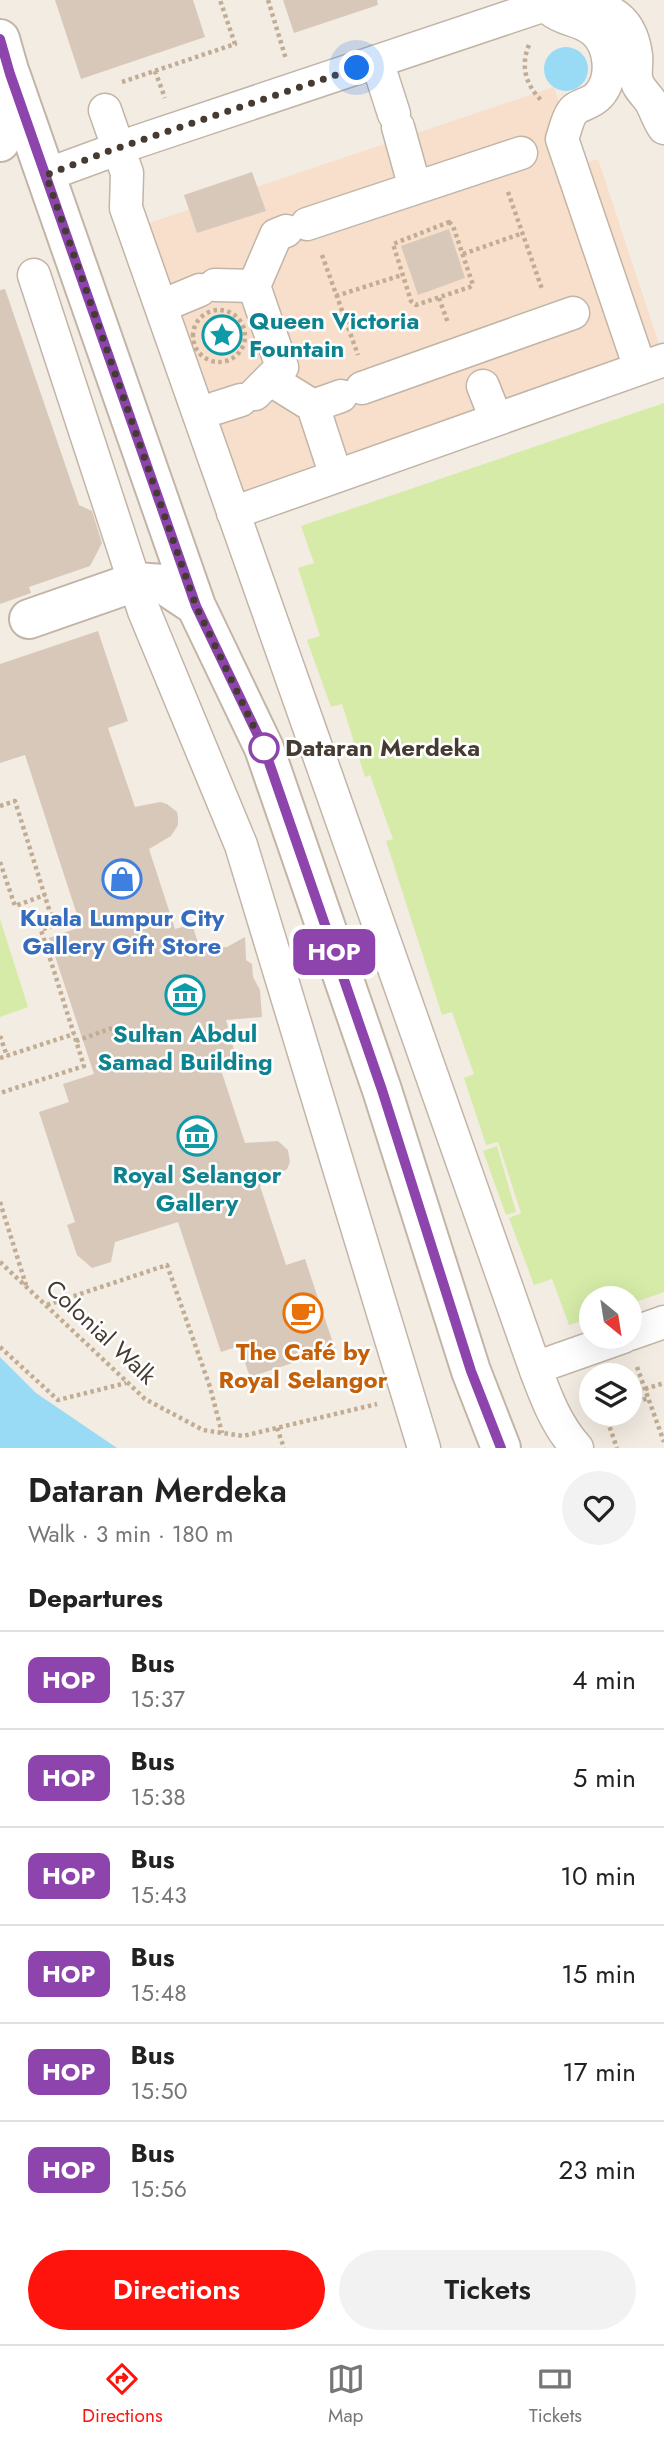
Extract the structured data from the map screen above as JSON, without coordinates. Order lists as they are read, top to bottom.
{
  "streets": {
    "path": ["Colonial Walk"]
  },
  "places": {
    "place": ["Queen Victoria Fountain"],
    "other": ["Dataran Merdeka"],
    "shop": ["Kuala Lumpur City Gallery Gift Store"],
    "museum": ["Sultan Abdul Samad Building", "Royal Selangor Gallery"],
    "cafe": ["The Café by Royal Selangor"]
  },
  "lines": ["bus line HOP"],
  "north": "bottom right",
  "page": {
    "on_map": "HOP",
    "heading": [
      ["Dataran Merdeka", "Walk · 3 min · 180 m"],
      "Departures"
    ],
    "list": [
      {
        "mark": "HOP",
        "name": "Bus",
        "note": "15:37",
        "value": "4 min"
      },
      {
        "mark": "HOP",
        "name": "Bus",
        "note": "15:38",
        "value": "5 min"
      },
      {
        "mark": "HOP",
        "name": "Bus",
        "note": "15:43",
        "value": "10 min"
      },
      {
        "mark": "HOP",
        "name": "Bus",
        "note": "15:48",
        "value": "15 min"
      },
      {
        "mark": "HOP",
        "name": "Bus",
        "note": "15:50",
        "value": "17 min"
      },
      {
        "mark": "HOP",
        "name": "Bus",
        "note": "15:56",
        "value": "23 min"
      }
    ],
    "buttons": ["Directions", "Tickets"],
    "tabs": ["Directions", "Map", "Tickets"]
  }
}
